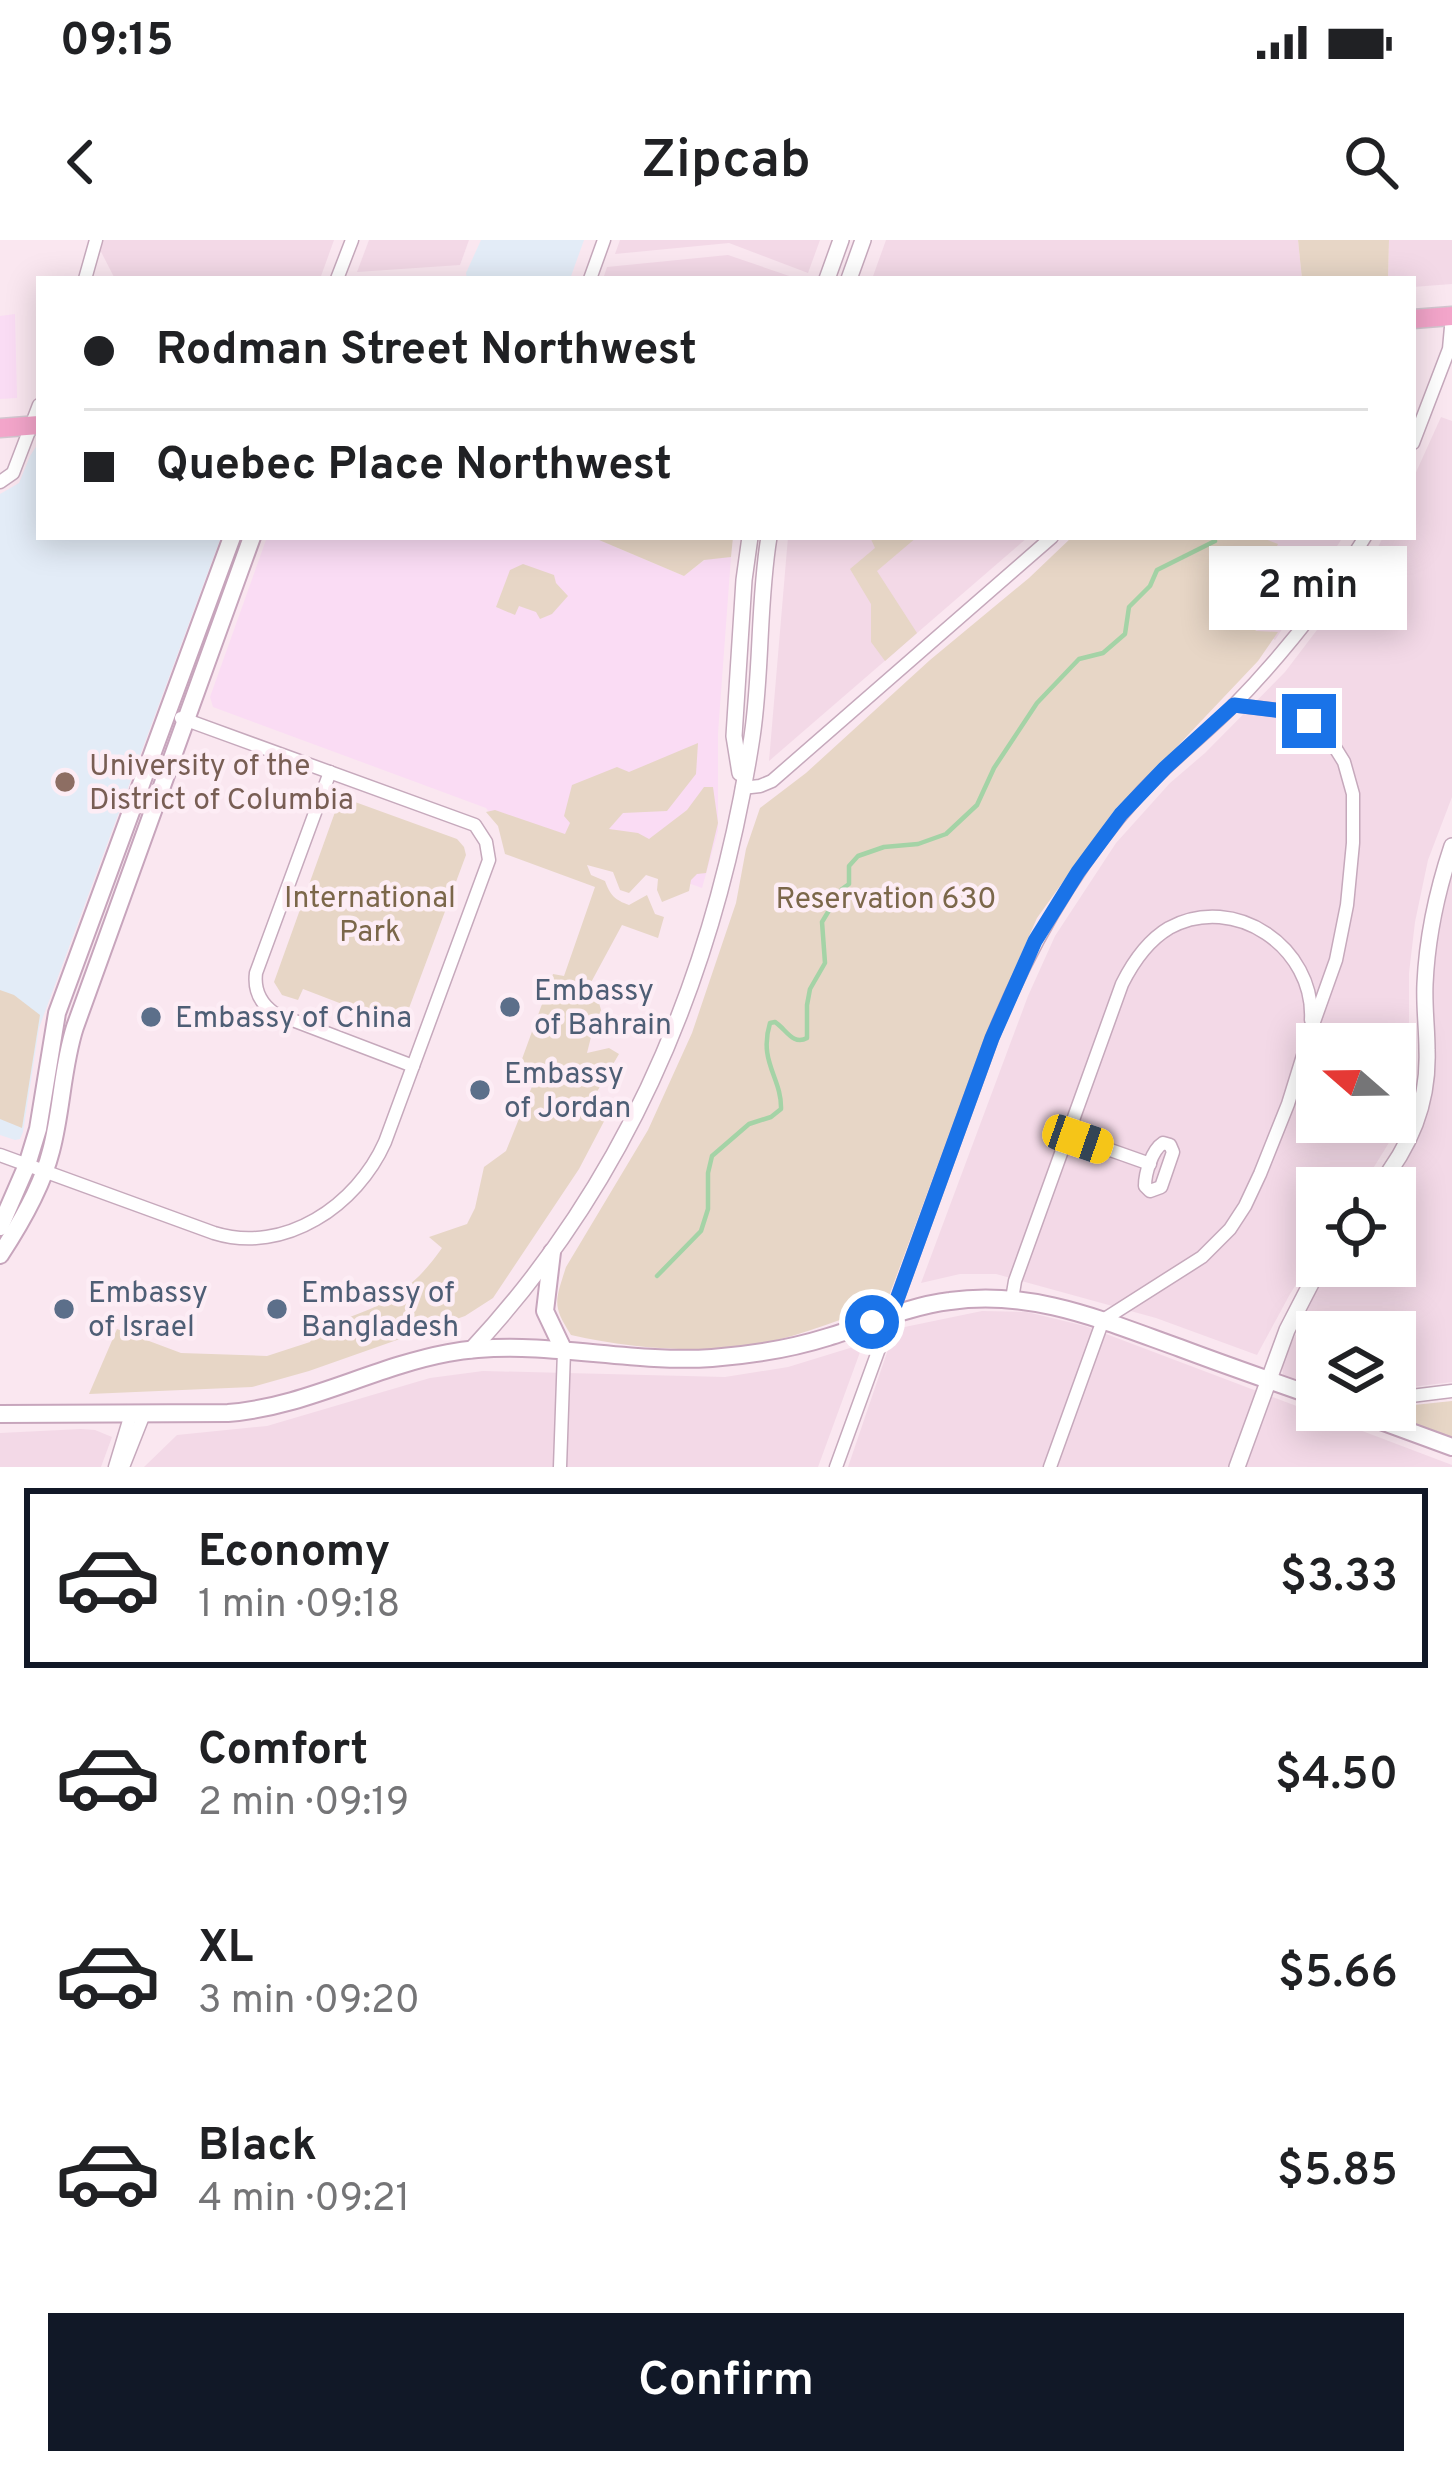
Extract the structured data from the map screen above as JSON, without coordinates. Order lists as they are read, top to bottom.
{
  "parks": ["International Park", "Reservation 630"],
  "places": [
    "University of the District of Columbia",
    "Embassy of Bahrain",
    "Embassy of China",
    "Embassy of Jordan",
    "Embassy of Israel",
    "Embassy of Bangladesh"
  ],
  "north": "left",
  "page": {
    "status": "09:15",
    "header": "Zipcab",
    "banner": ["Rodman Street Northwest", "Quebec Place Northwest"],
    "bubble": "2 min",
    "list": [
      {
        "name": "Economy",
        "note": "1 min · 09:18",
        "value": "$3.33"
      },
      {
        "name": "Comfort",
        "note": "2 min · 09:19",
        "value": "$4.50"
      },
      {
        "name": "XL",
        "note": "3 min · 09:20",
        "value": "$5.66"
      },
      {
        "name": "Black",
        "note": "4 min · 09:21",
        "value": "$5.85"
      }
    ],
    "buttons": "Confirm"
  }
}
